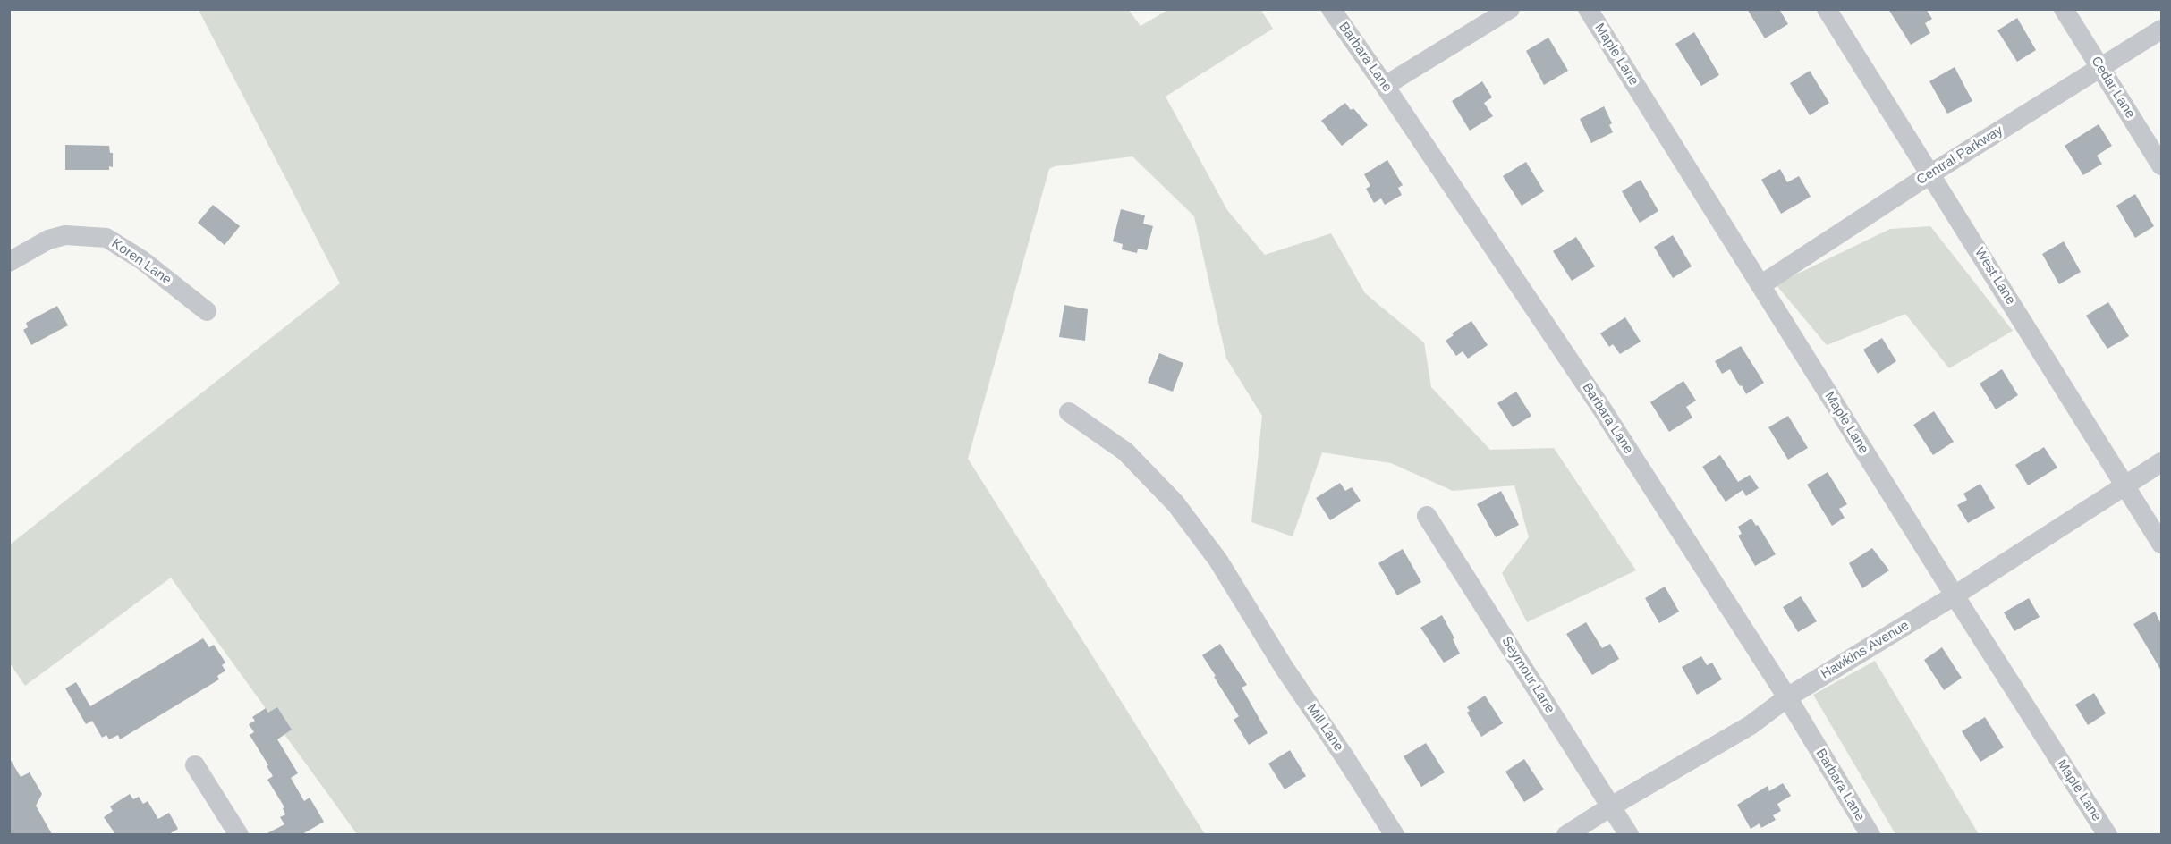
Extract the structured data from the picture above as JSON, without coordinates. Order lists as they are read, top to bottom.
{
  "streets": {
    "street": [
      "Maple Lane",
      "Barbara Lane",
      "Cedar Lane",
      "Central Parkway",
      "Koren Lane",
      "West Lane",
      "Hawkins Avenue",
      "Seymour Lane",
      "Mill Lane"
    ]
  },
  "crossings": [
    ["Maple Lane", "Central Parkway"],
    ["Maple Lane", "Hawkins Avenue"],
    ["Barbara Lane", "Hawkins Avenue"],
    ["Cedar Lane", "Central Parkway"],
    ["Central Parkway", "West Lane"],
    ["West Lane", "Hawkins Avenue"],
    ["Hawkins Avenue", "Seymour Lane"]
  ]
}
